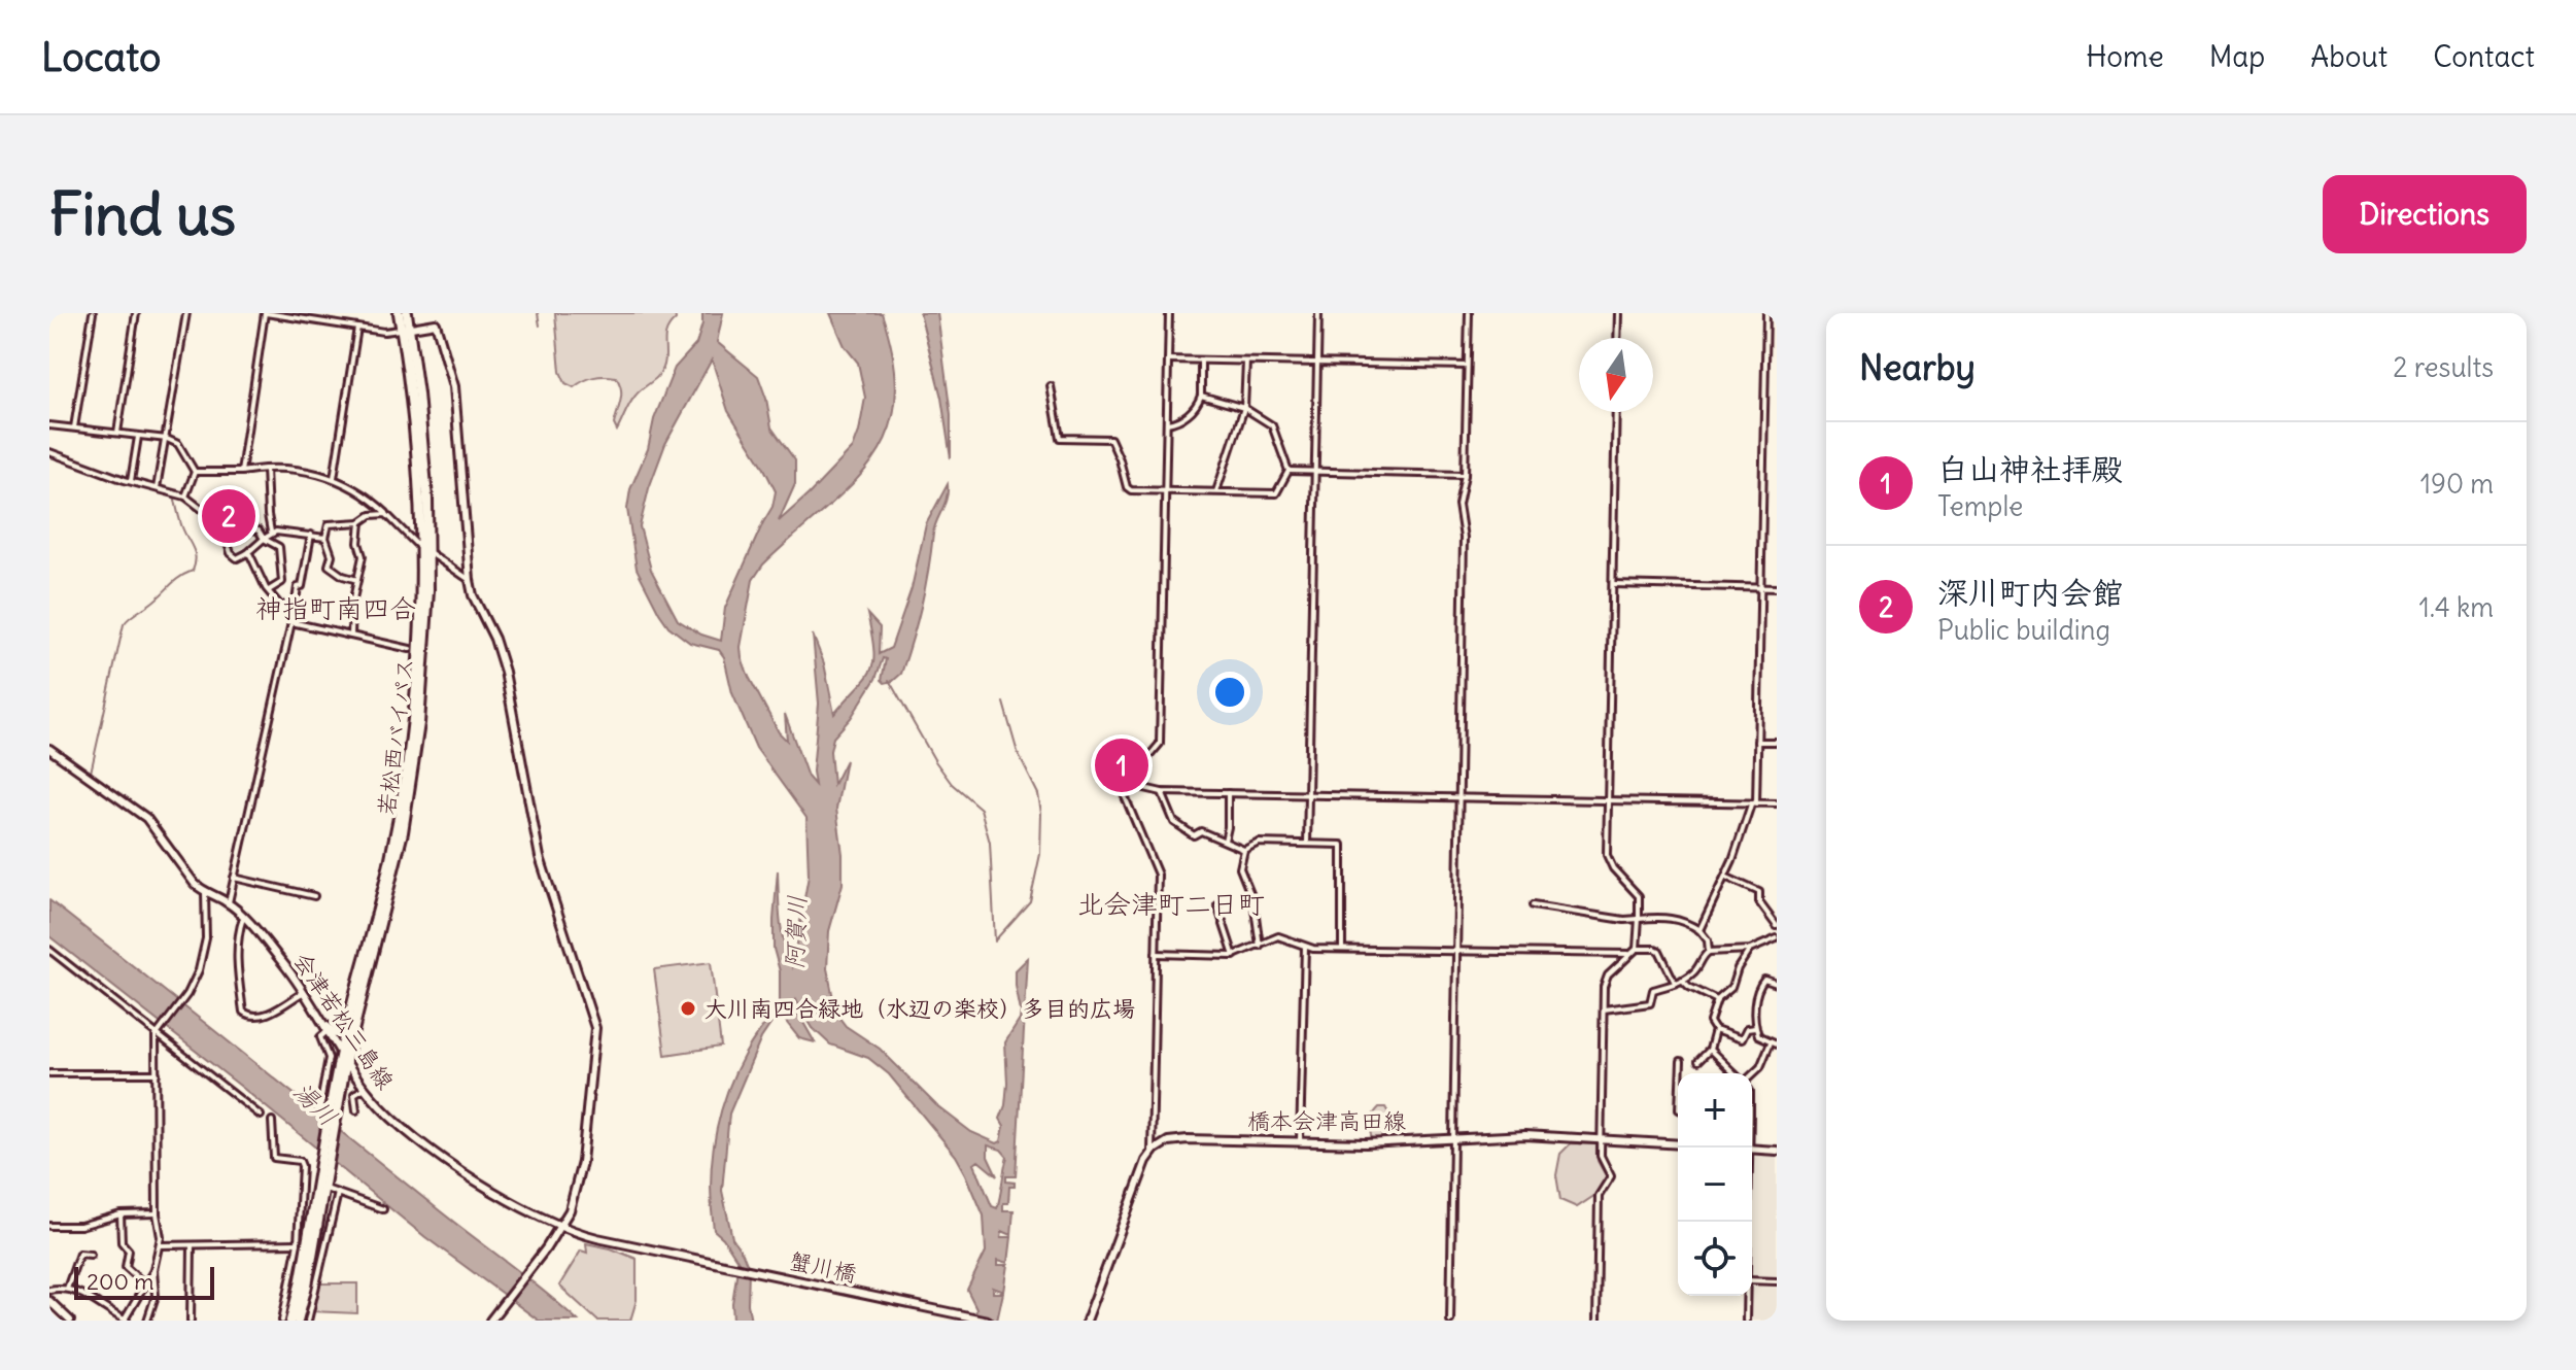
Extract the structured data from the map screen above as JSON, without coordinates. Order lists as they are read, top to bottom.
{
  "streets": {
    "highway": ["若松西バイパス"],
    "main road": ["会津若松三島線", "橋本会津高田線", "蟹川橋"]
  },
  "crossings": [
    ["若松西バイパス", "会津若松三島線"],
    ["会津若松三島線", "蟹川橋"]
  ],
  "districts": ["神指町南四合", "北会津町二日町"],
  "water": ["阿賀川", "湯川"],
  "places": ["大川南四合緑地（水辺の楽校）多目的広場"],
  "scale_bar": "200 m",
  "north": "bottom",
  "page": {
    "header": "Locato",
    "nav": [
      "Home",
      "Map",
      "About",
      "Contact"
    ],
    "buttons": "Directions",
    "title": "Find us",
    "heading": ["Nearby", "2 results"],
    "list": [
      {
        "mark": "1",
        "name": "白山神社拝殿",
        "note": "Temple",
        "value": "190 m"
      },
      {
        "mark": "2",
        "name": "深川町内会館",
        "note": "Public building",
        "value": "1.4 km"
      }
    ],
    "pins": ["2", "1"],
    "map_buttons": ["+", "−"],
    "scale": "200 m"
  }
}
